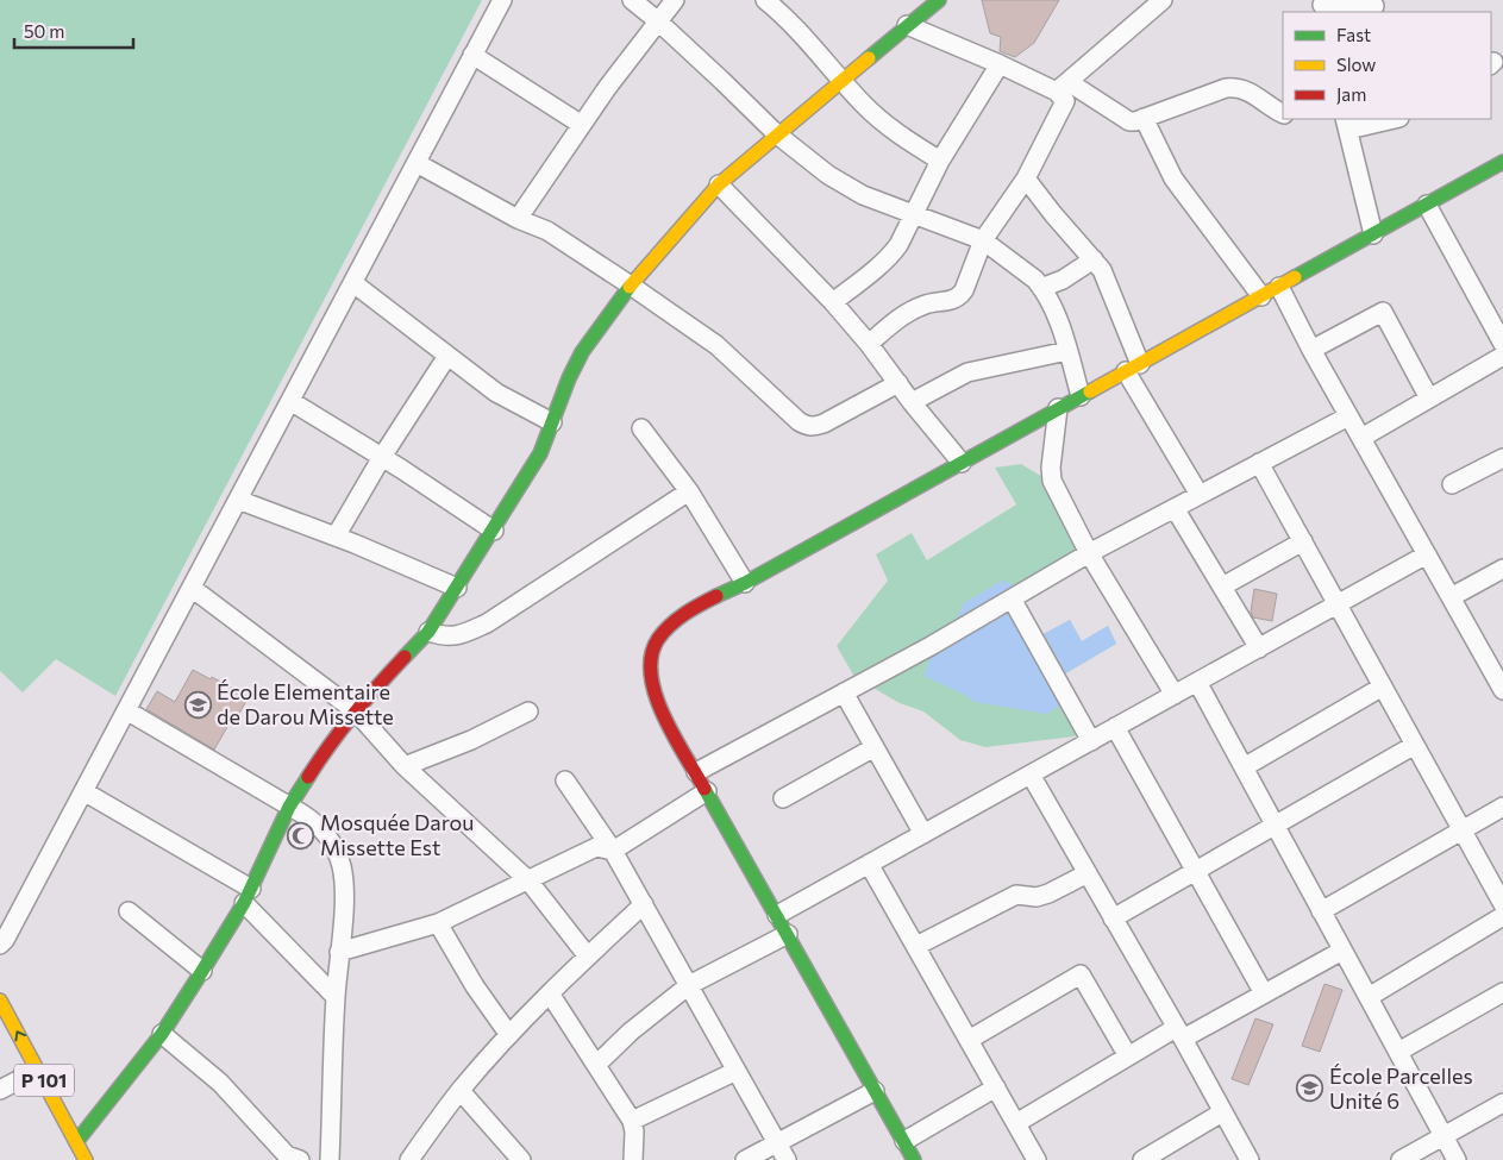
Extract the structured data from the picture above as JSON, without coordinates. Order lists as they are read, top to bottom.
{
  "streets": {
    "street": ["P 101"]
  },
  "places": {
    "school or university": ["École Elementaire de Darou Missette", "École Parcelles Unité 6"],
    "mosque": ["Mosquée Darou Missette Est"]
  },
  "legend": ["Fast", "Slow", "Jam"],
  "scale_bar": "50 m"
}
